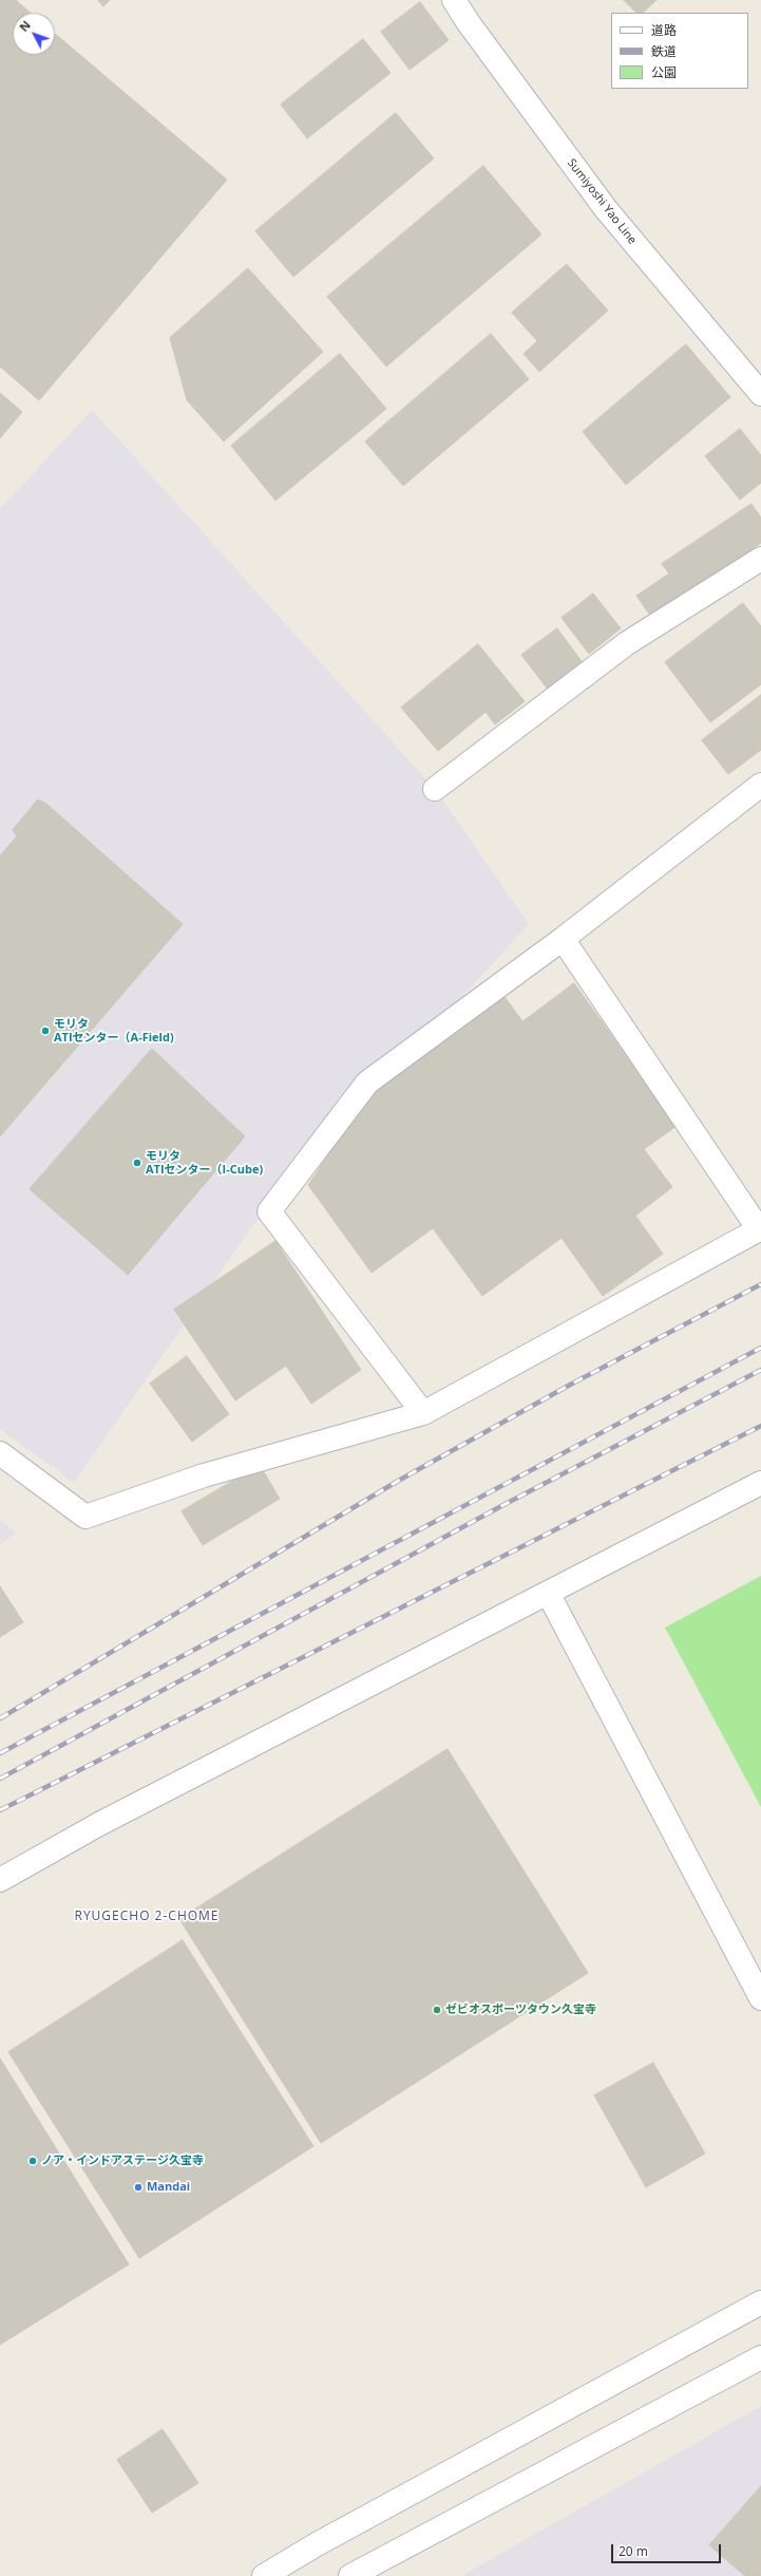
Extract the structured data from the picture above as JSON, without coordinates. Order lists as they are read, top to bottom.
{
  "streets": {
    "street": ["Sumiyoshi Yao Line"]
  },
  "districts": ["RYUGECHO 2-CHOME"],
  "places": [
    "モリタ ATIセンター（A-Field)",
    "モリタ ATIセンター（I-Cube)",
    "ゼビオスポーツタウン久宝寺",
    "ノア・インドアステージ久宝寺",
    "Mandai"
  ],
  "legend": ["道路", "鉄道", "公園"],
  "scale_bar": "20 m",
  "north": "top left"
}
